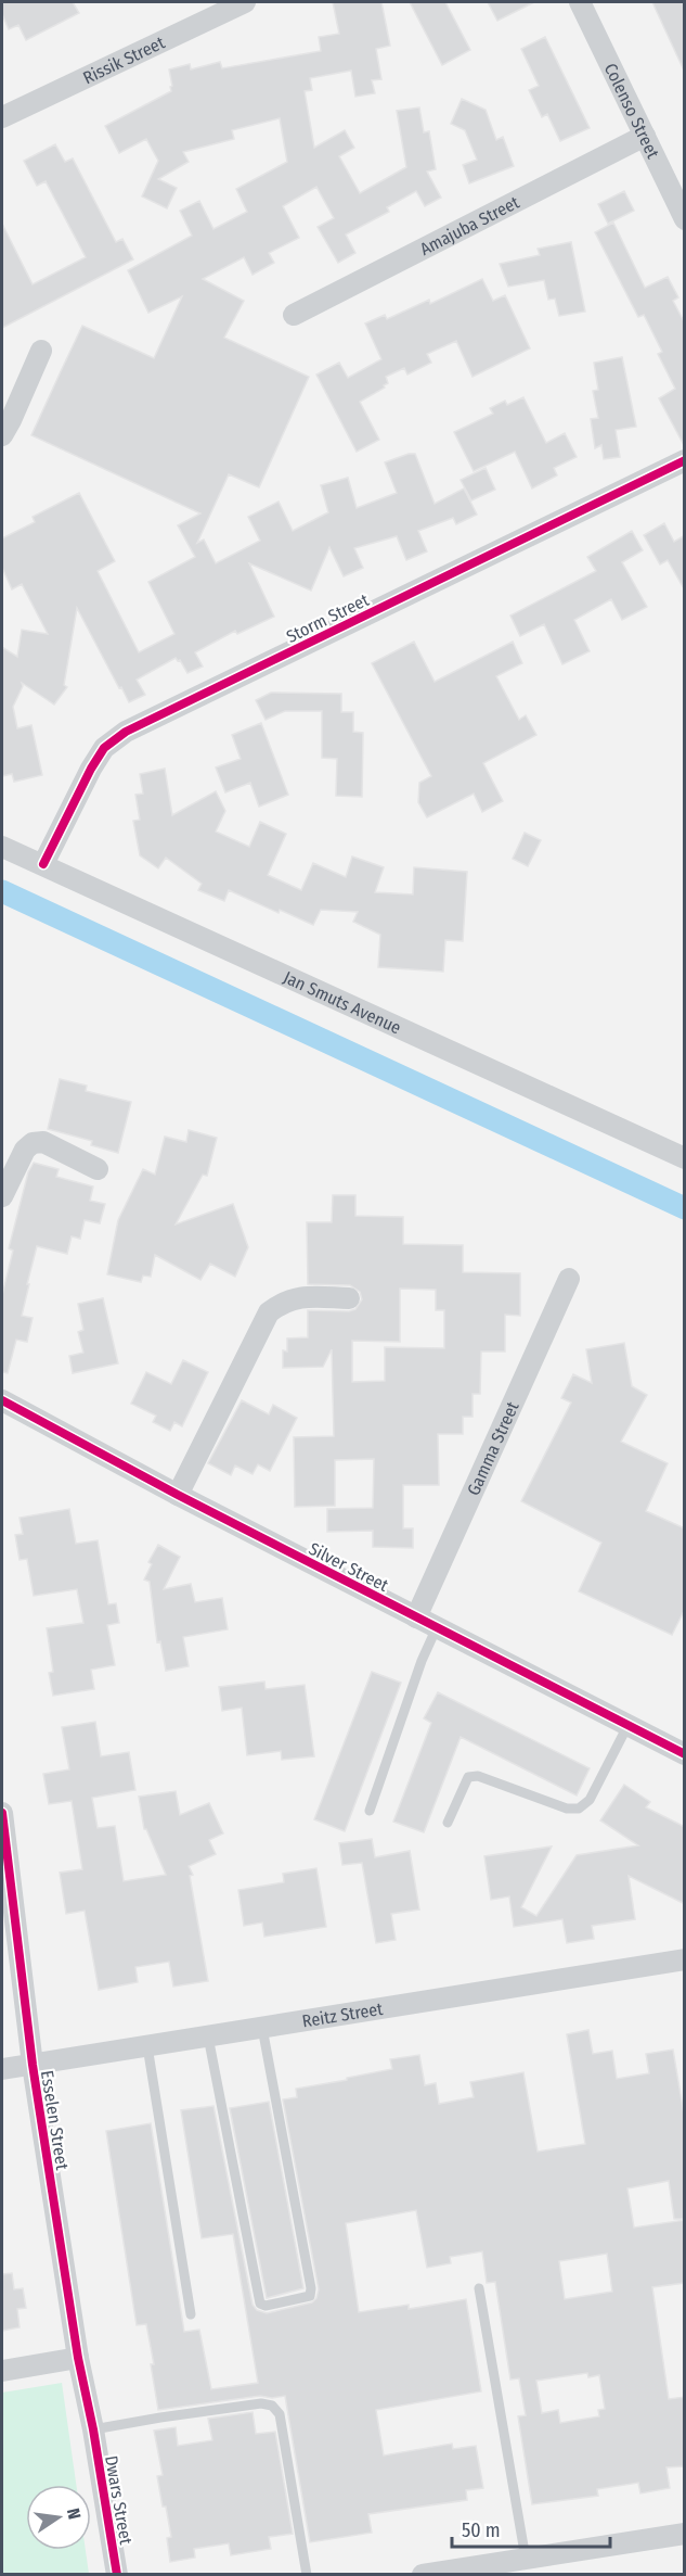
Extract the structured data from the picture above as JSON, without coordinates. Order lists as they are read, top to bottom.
{
  "streets": {
    "street": [
      "Rissik Street",
      "Colenso Street",
      "Amajuba Street",
      "Storm Street",
      "Jan Smuts Avenue",
      "Gamma Street",
      "Silver Street",
      "Reitz Street",
      "Esselen Street",
      "Dwars Street"
    ]
  },
  "crossings": [
    ["Colenso Street", "Amajuba Street"],
    ["Storm Street", "Jan Smuts Avenue"],
    ["Gamma Street", "Silver Street"],
    ["Reitz Street", "Esselen Street"],
    ["Esselen Street", "Dwars Street"]
  ],
  "scale_bar": "50 m",
  "north": "right"
}
